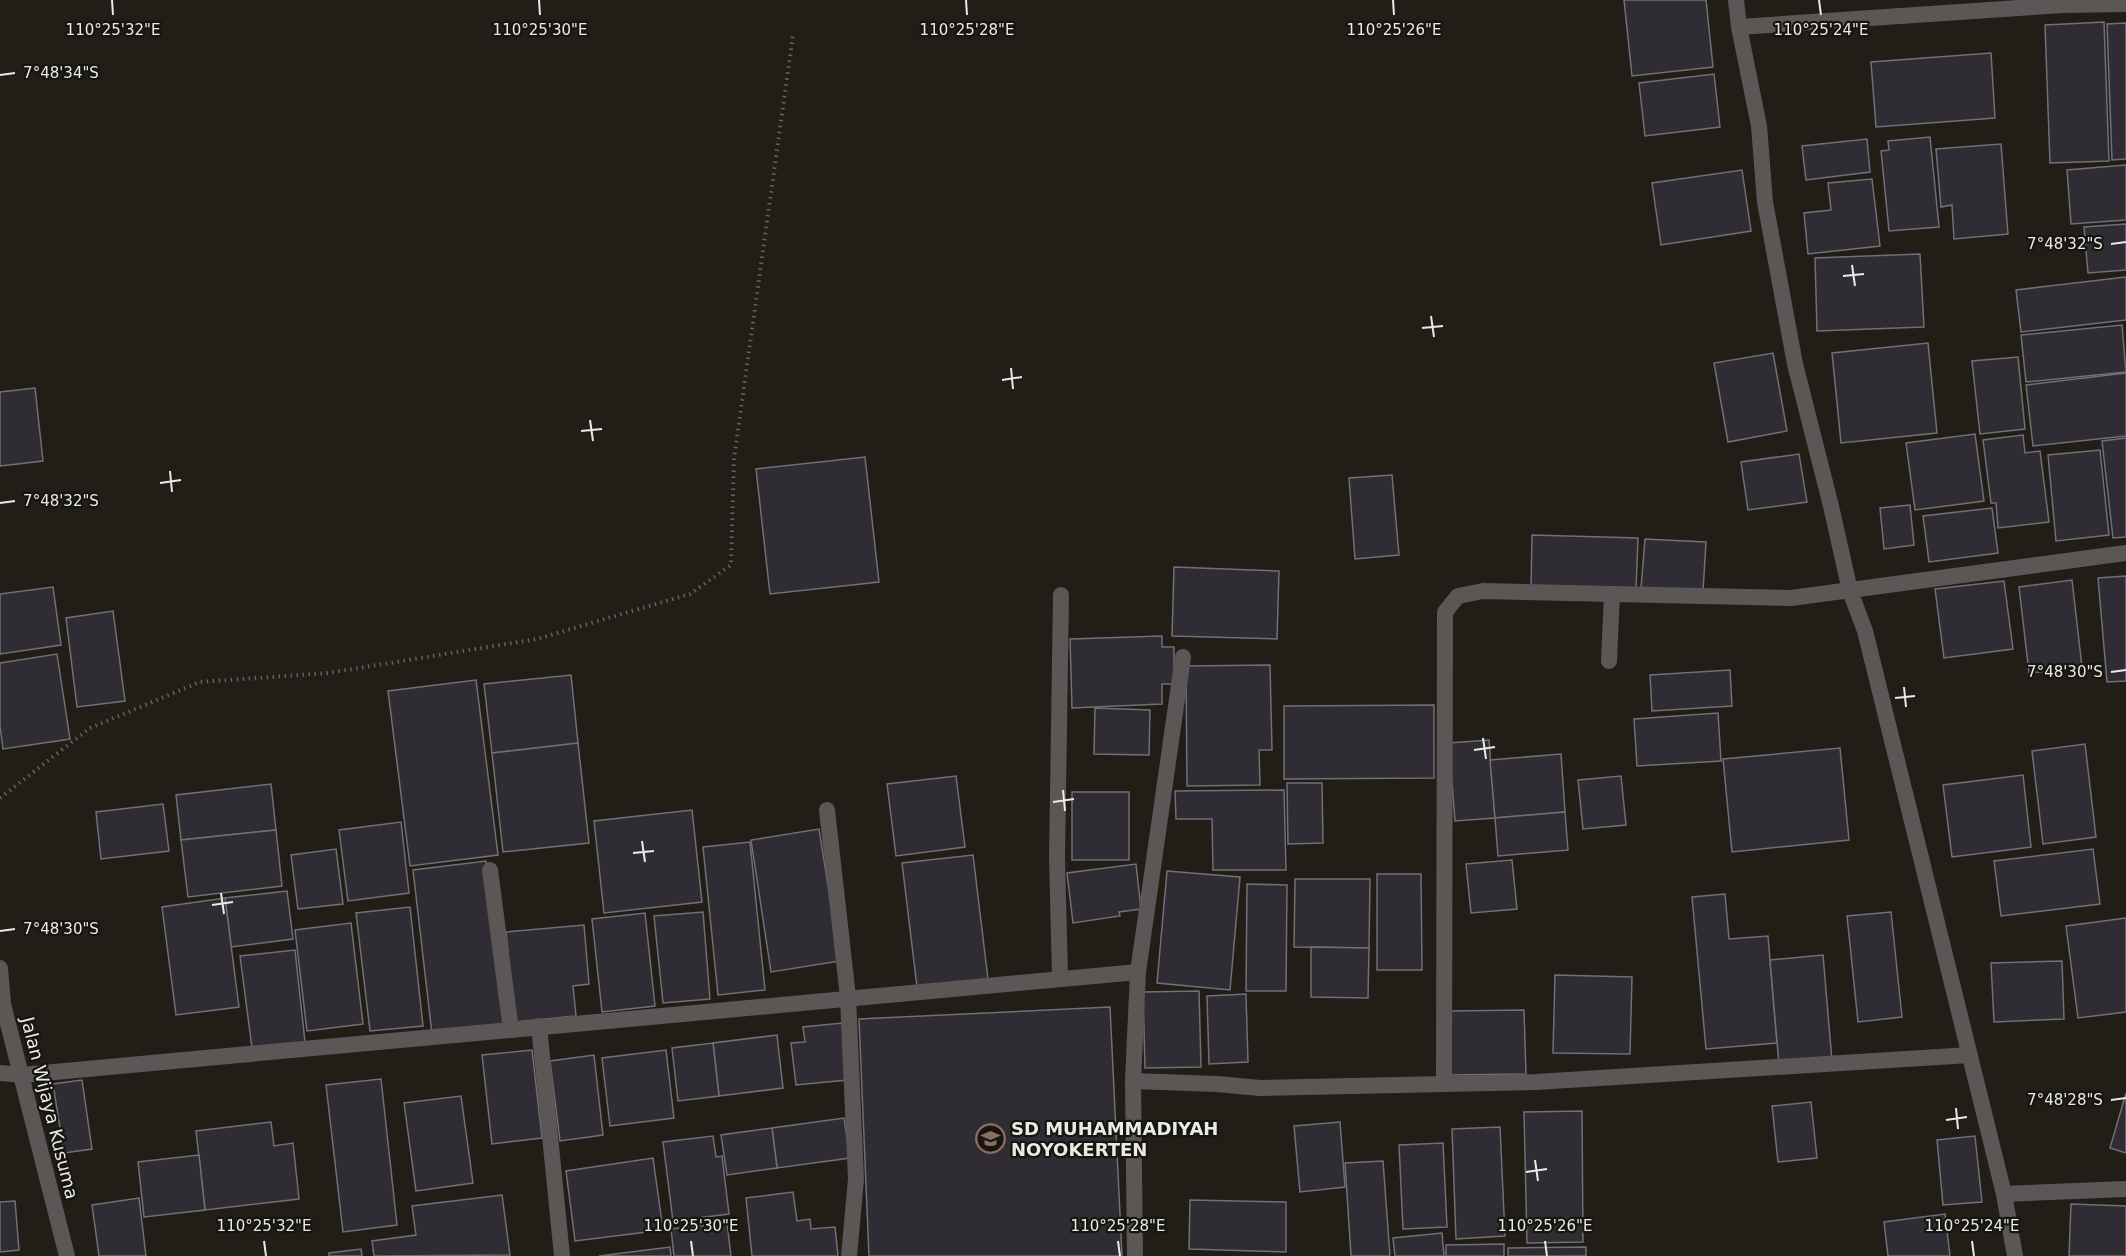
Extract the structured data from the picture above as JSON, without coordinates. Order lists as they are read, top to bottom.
{
  "streets": {
    "street": ["Jalan Wijaya Kusuma"]
  },
  "places": {
    "school or university": ["SD MUHAMMADIYAH NOYOKERTEN"]
  },
  "coordinates": [
    "110°25'32\"E",
    "110°25'30\"E",
    "110°25'28\"E",
    "110°25'26\"E",
    "110°25'24\"E",
    "7°48'34\"S",
    "7°48'32\"S",
    "7°48'30\"S",
    "7°48'28\"S"
  ]
}
